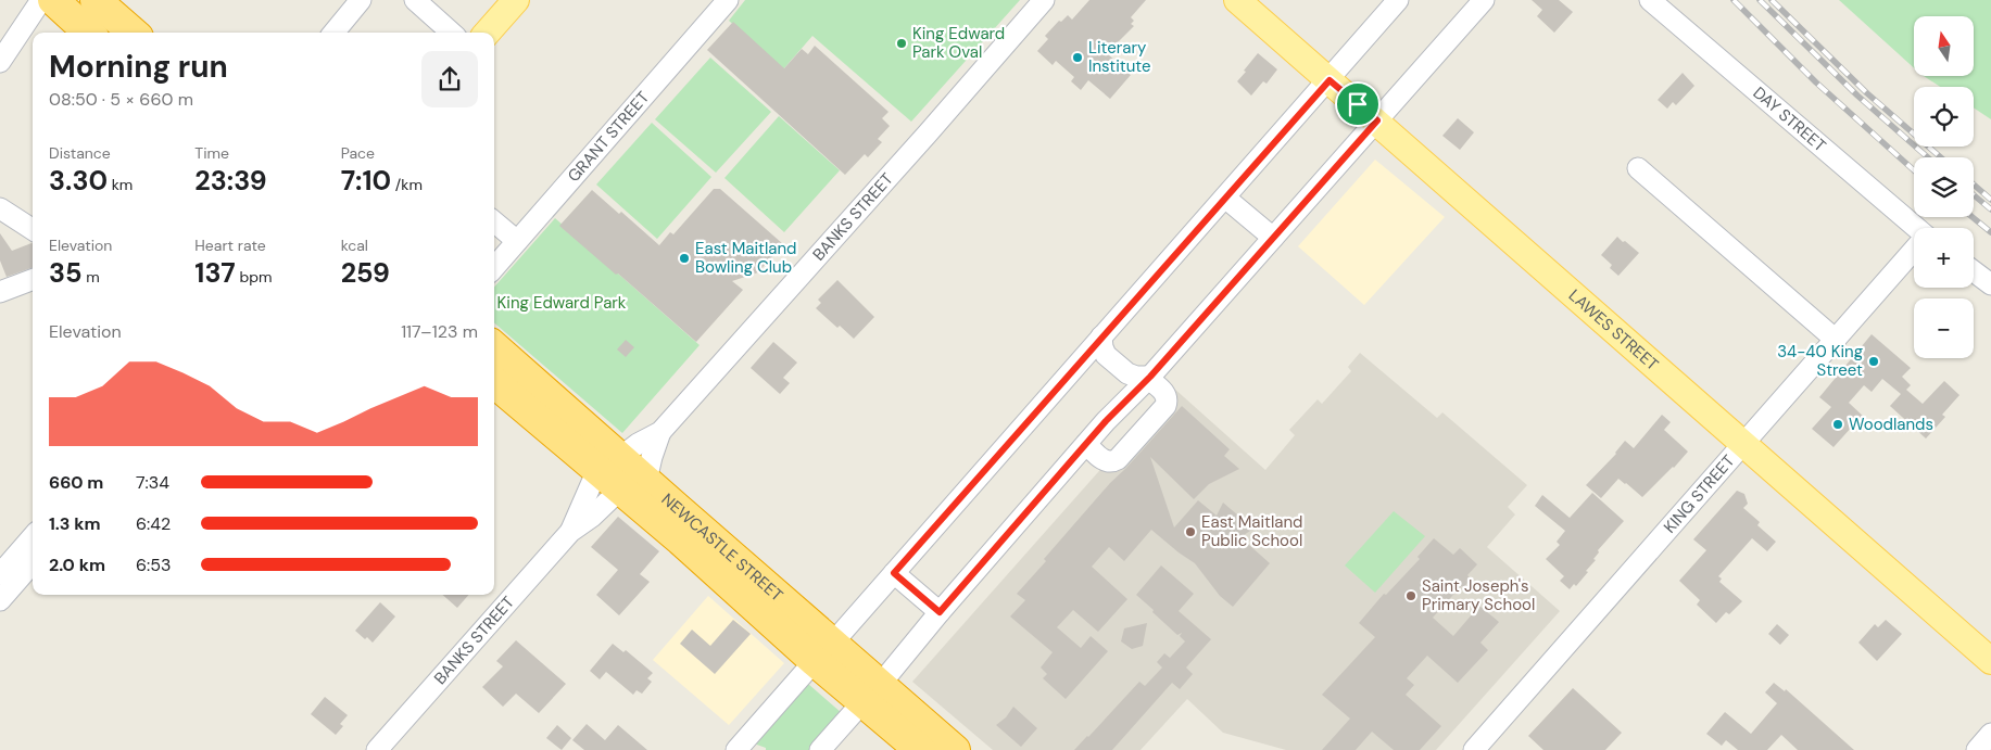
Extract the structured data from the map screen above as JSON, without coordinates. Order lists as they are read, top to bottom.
{
  "streets": {
    "highway": ["NEWCASTLE STREET"],
    "main road": ["LAWES STREET"],
    "street": [
      "DAY STREET",
      "GRANT STREET",
      "BANKS STREET",
      "KING STREET"
    ]
  },
  "crossings": [
    ["BANKS STREET", "NEWCASTLE STREET"],
    ["LAWES STREET", "KING STREET"]
  ],
  "parks": ["King Edward Park"],
  "places": [
    "King Edward Park Oval",
    "Literary Institute",
    "East Maitland Bowling Club",
    "34-40 King Street",
    "Woodlands",
    "East Maitland Public School",
    "Saint Joseph's Primary School"
  ],
  "north": "top",
  "page": {
    "map_buttons": ["+", "−"],
    "heading": ["Morning run", "08:50 · 5 × 660 m"],
    "stats": [
      ["Distance", "3.30 km"],
      ["Time", "23:39"],
      ["Pace", "7:10 /km"],
      ["Elevation", "35 m"],
      ["Heart rate", "137 bpm"],
      ["kcal", "259"]
    ],
    "chart": ["Elevation", "117–123 m"],
    "list": [
      {
        "name": "660 m",
        "note": "7:34"
      },
      {
        "name": "1.3 km",
        "note": "6:42"
      },
      {
        "name": "2.0 km",
        "note": "6:53"
      }
    ]
  }
}
